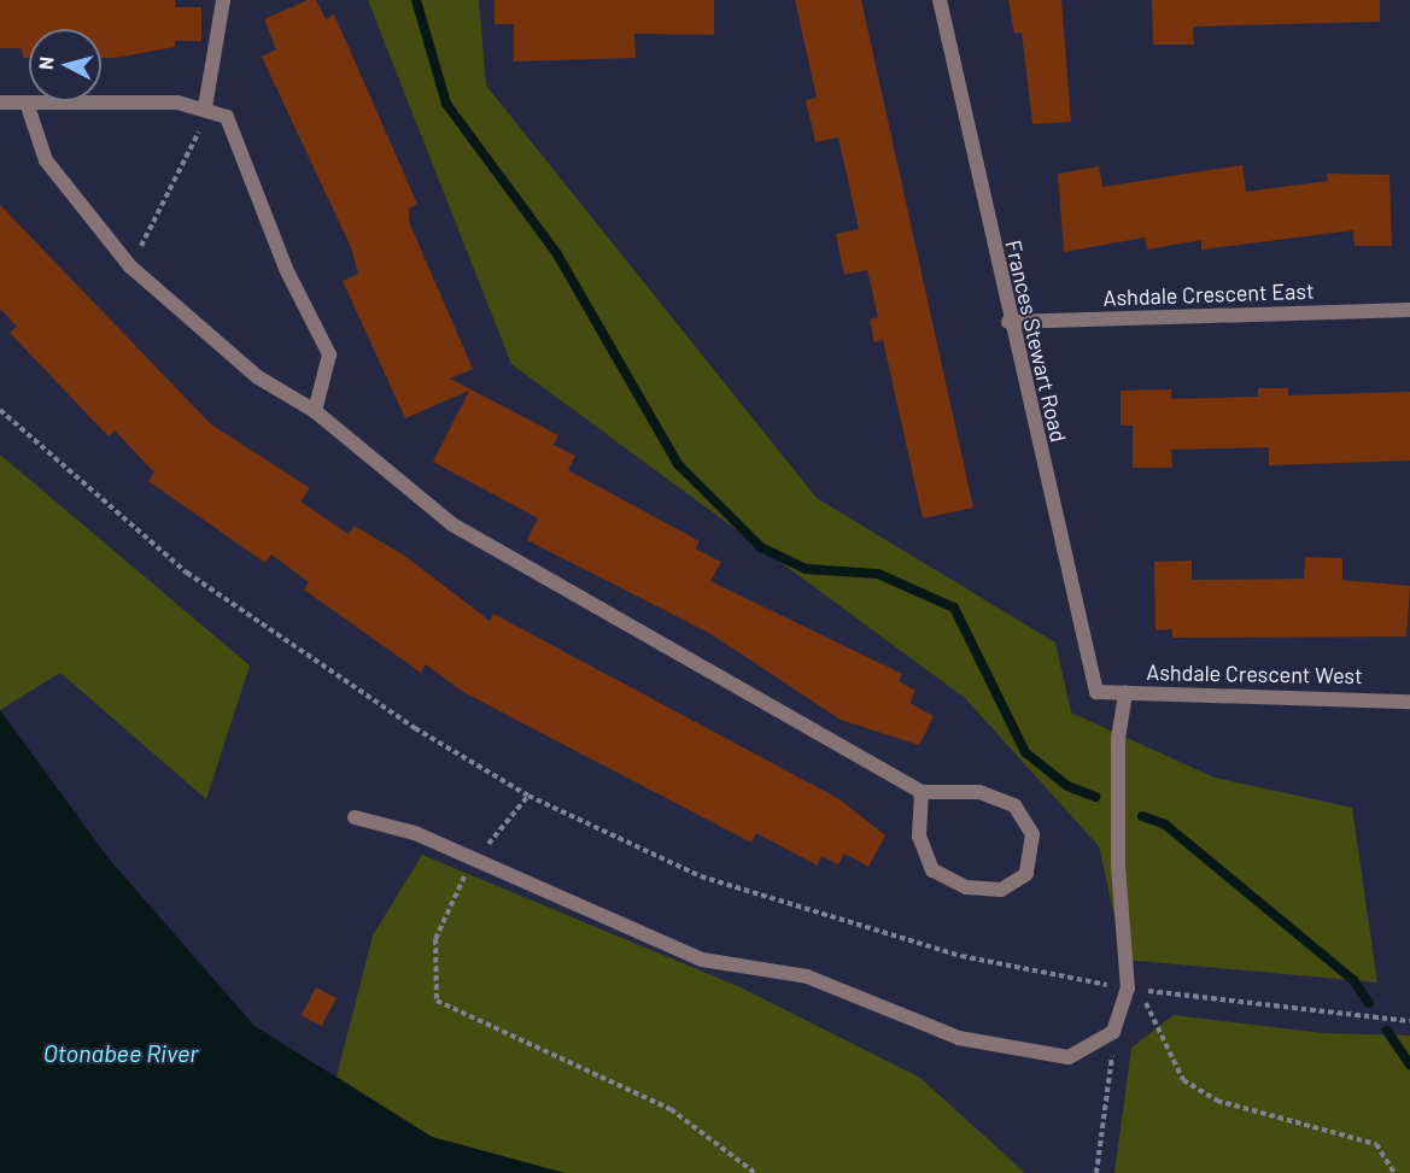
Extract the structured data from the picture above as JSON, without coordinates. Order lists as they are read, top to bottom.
{
  "streets": {
    "street": ["Ashdale Crescent East", "Frances Stewart Road", "Ashdale Crescent West"]
  },
  "crossings": [
    ["Ashdale Crescent East", "Frances Stewart Road"],
    ["Frances Stewart Road", "Ashdale Crescent West"]
  ],
  "water": ["Otonabee River"],
  "north": "left"
}
